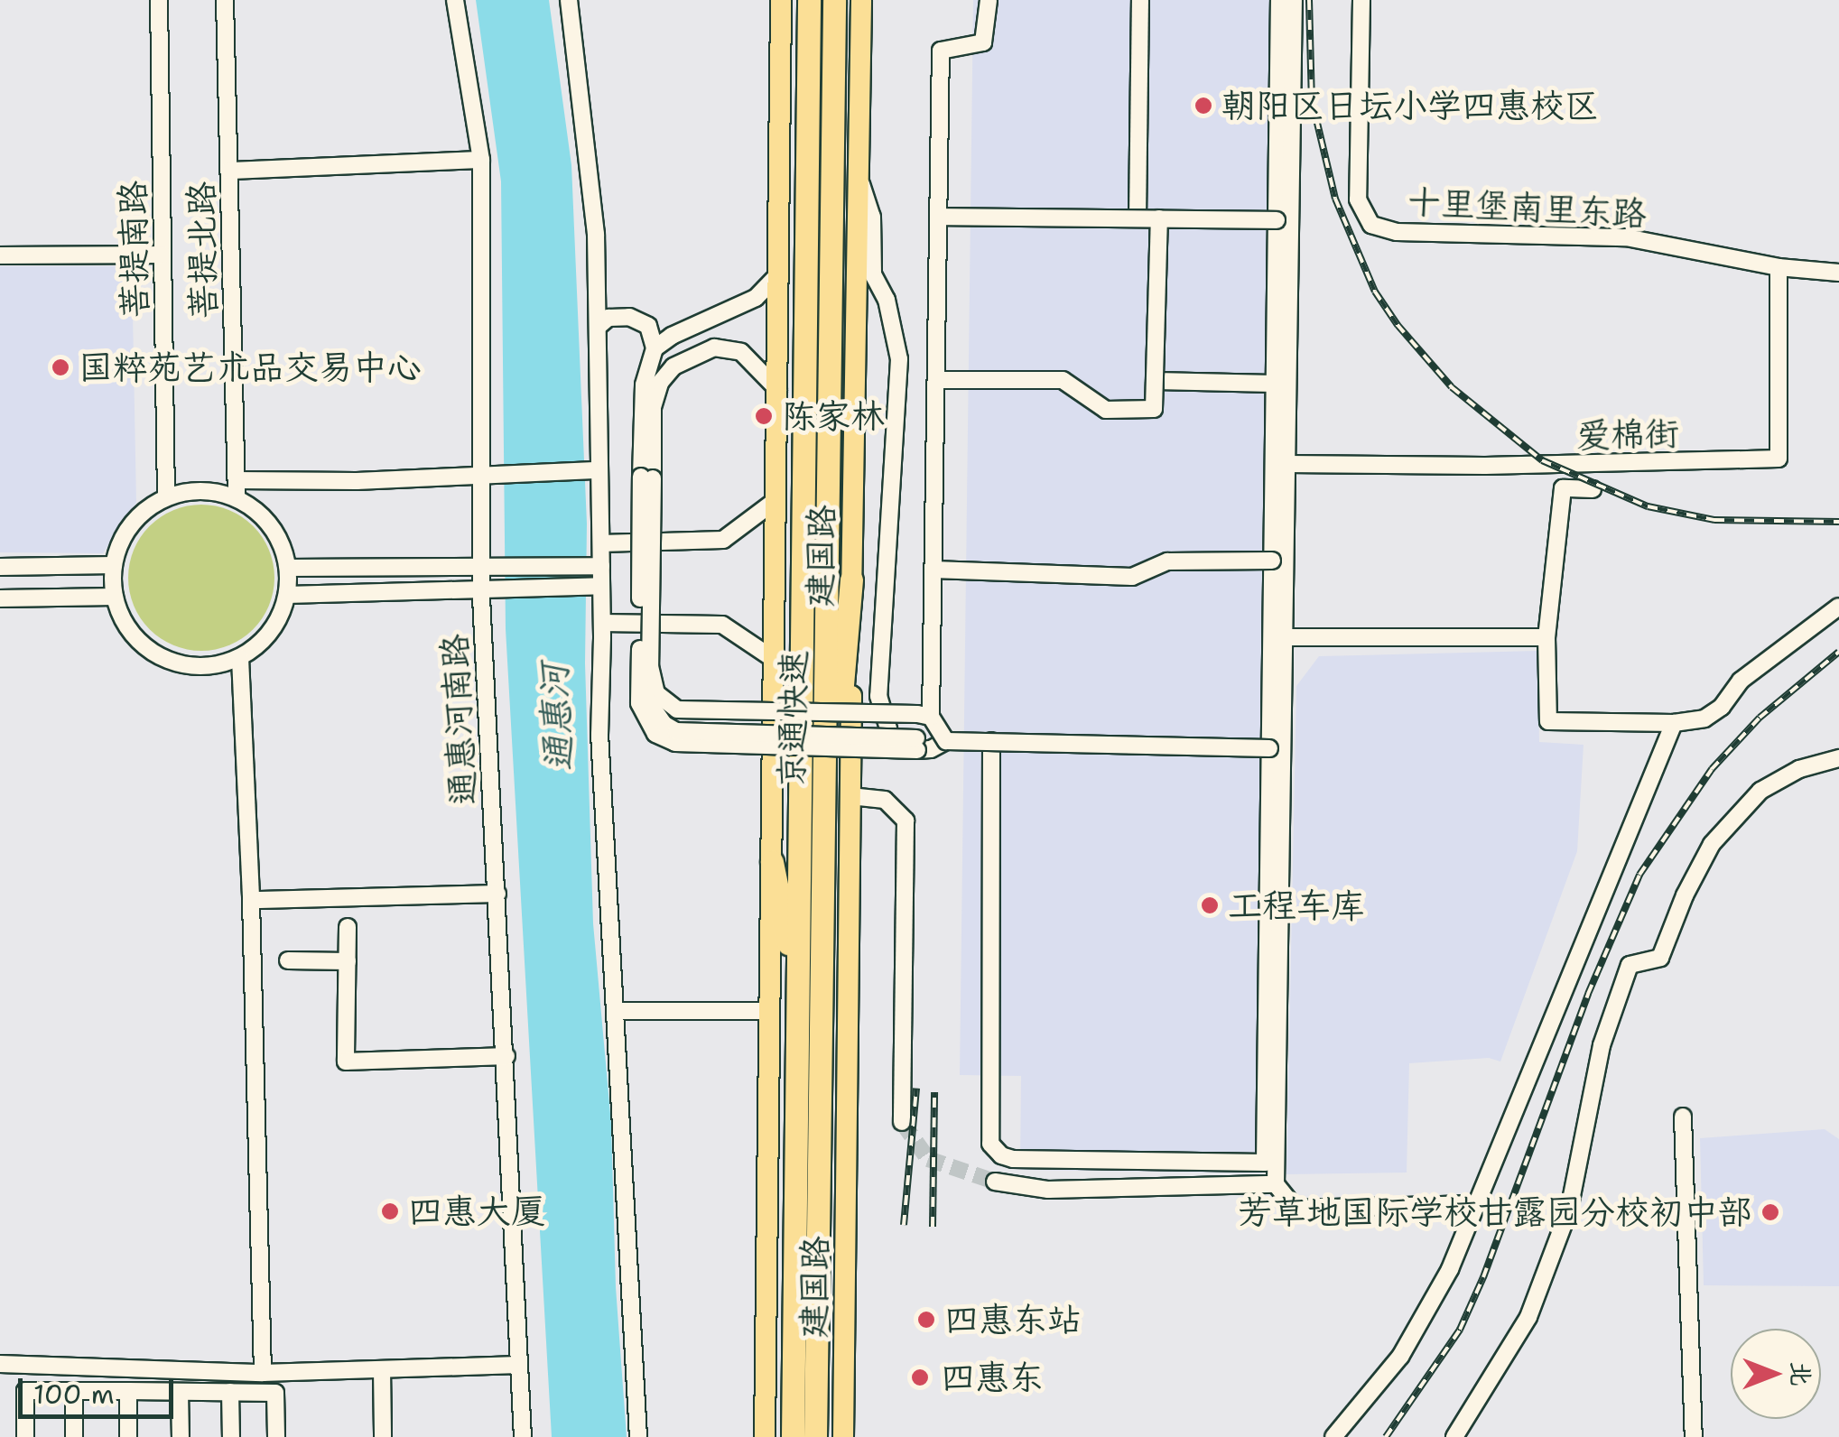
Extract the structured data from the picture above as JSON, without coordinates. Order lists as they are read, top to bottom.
{
  "streets": {
    "highway": ["京通快速"],
    "main road": ["建国路"],
    "street": [
      "十里堡南里东路",
      "菩提南路",
      "菩提北路",
      "爱棉街",
      "通惠河南路"
    ]
  },
  "crossings": [
    ["十里堡南里东路", "爱棉街"],
    ["菩提南路", "菩提北路"]
  ],
  "water": ["通惠河"],
  "places": [
    "朝阳区日坛小学四惠校区",
    "国粹苑艺术品交易中心",
    "陈家林",
    "工程车库",
    "四惠大厦",
    "芳草地国际学校甘露园分校初中部",
    "四惠东站",
    "四惠东"
  ],
  "scale_bar": "100 m",
  "north": "right"
}
